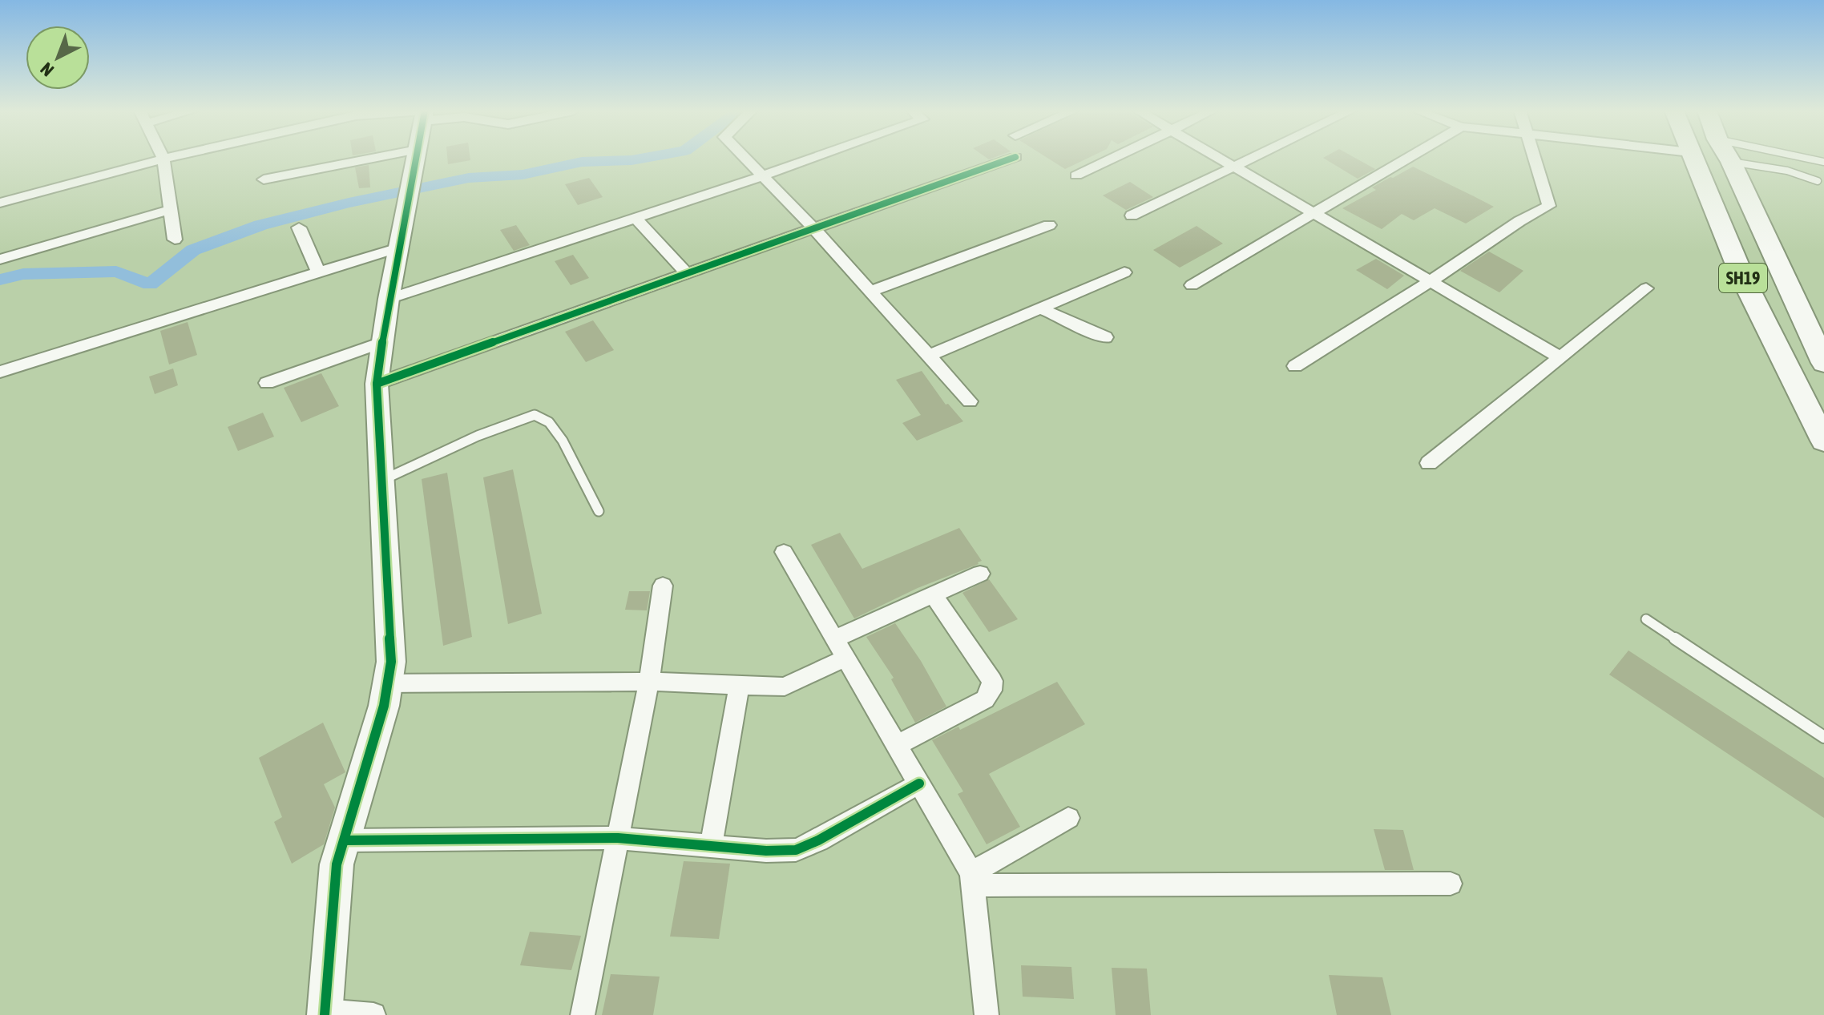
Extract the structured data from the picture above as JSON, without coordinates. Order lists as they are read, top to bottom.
{
  "streets": {
    "main road": ["SH19"]
  },
  "north": "bottom left"
}
